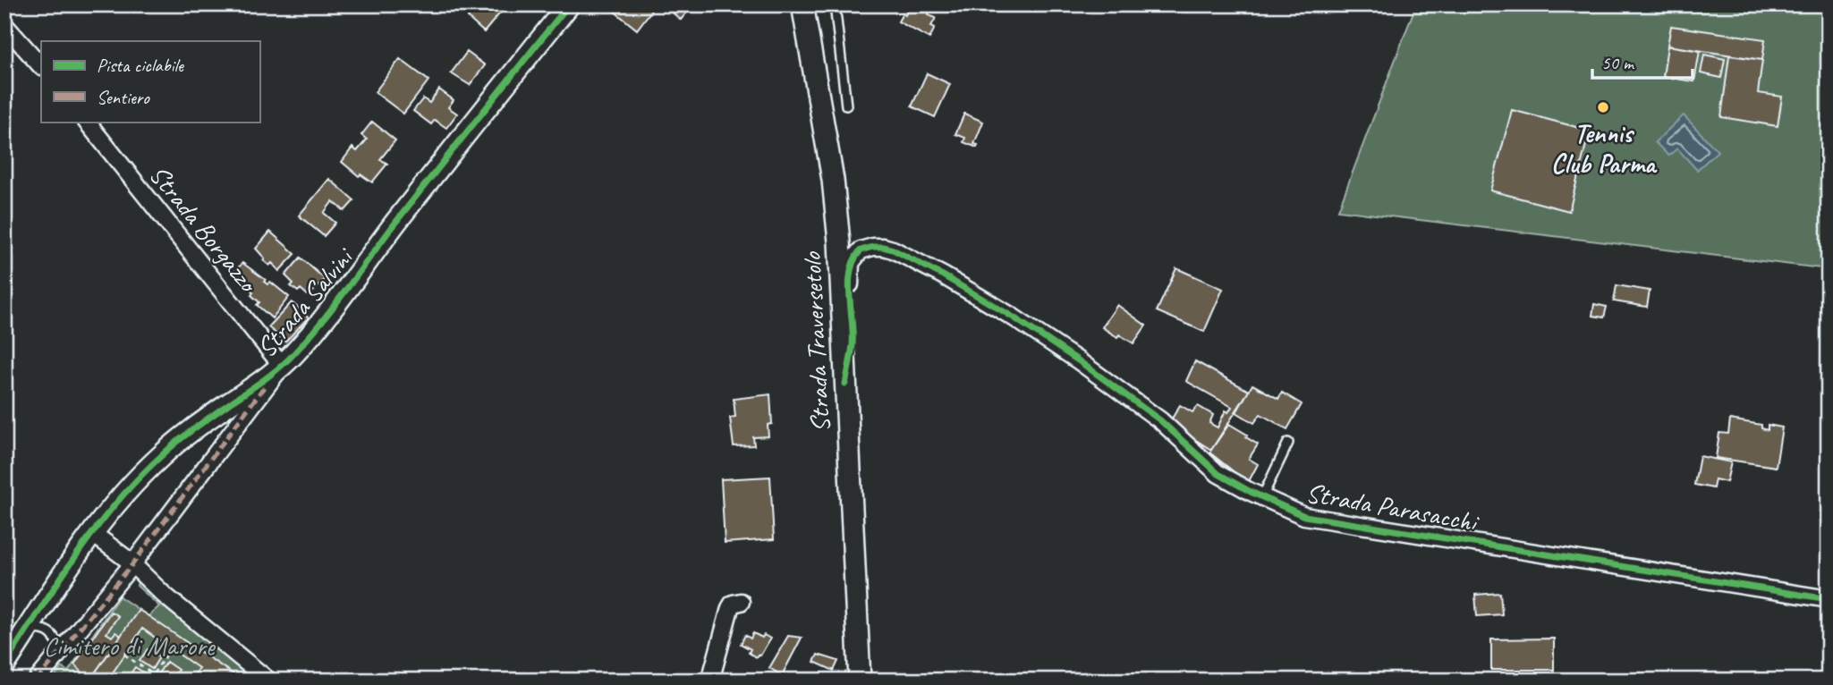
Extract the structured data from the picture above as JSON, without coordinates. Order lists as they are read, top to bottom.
{
  "streets": {
    "street": [
      "Strada Borgazzo",
      "Strada Salvini",
      "Strada Traversetolo",
      "Strada Parasacchi"
    ]
  },
  "crossings": [
    ["Strada Borgazzo", "Strada Salvini"],
    ["Strada Traversetolo", "Strada Parasacchi"]
  ],
  "parks": ["Cimitero di Marore"],
  "places": ["Tennis Club Parma"],
  "legend": ["Pista ciclabile", "Sentiero"],
  "scale_bar": "50 m"
}
